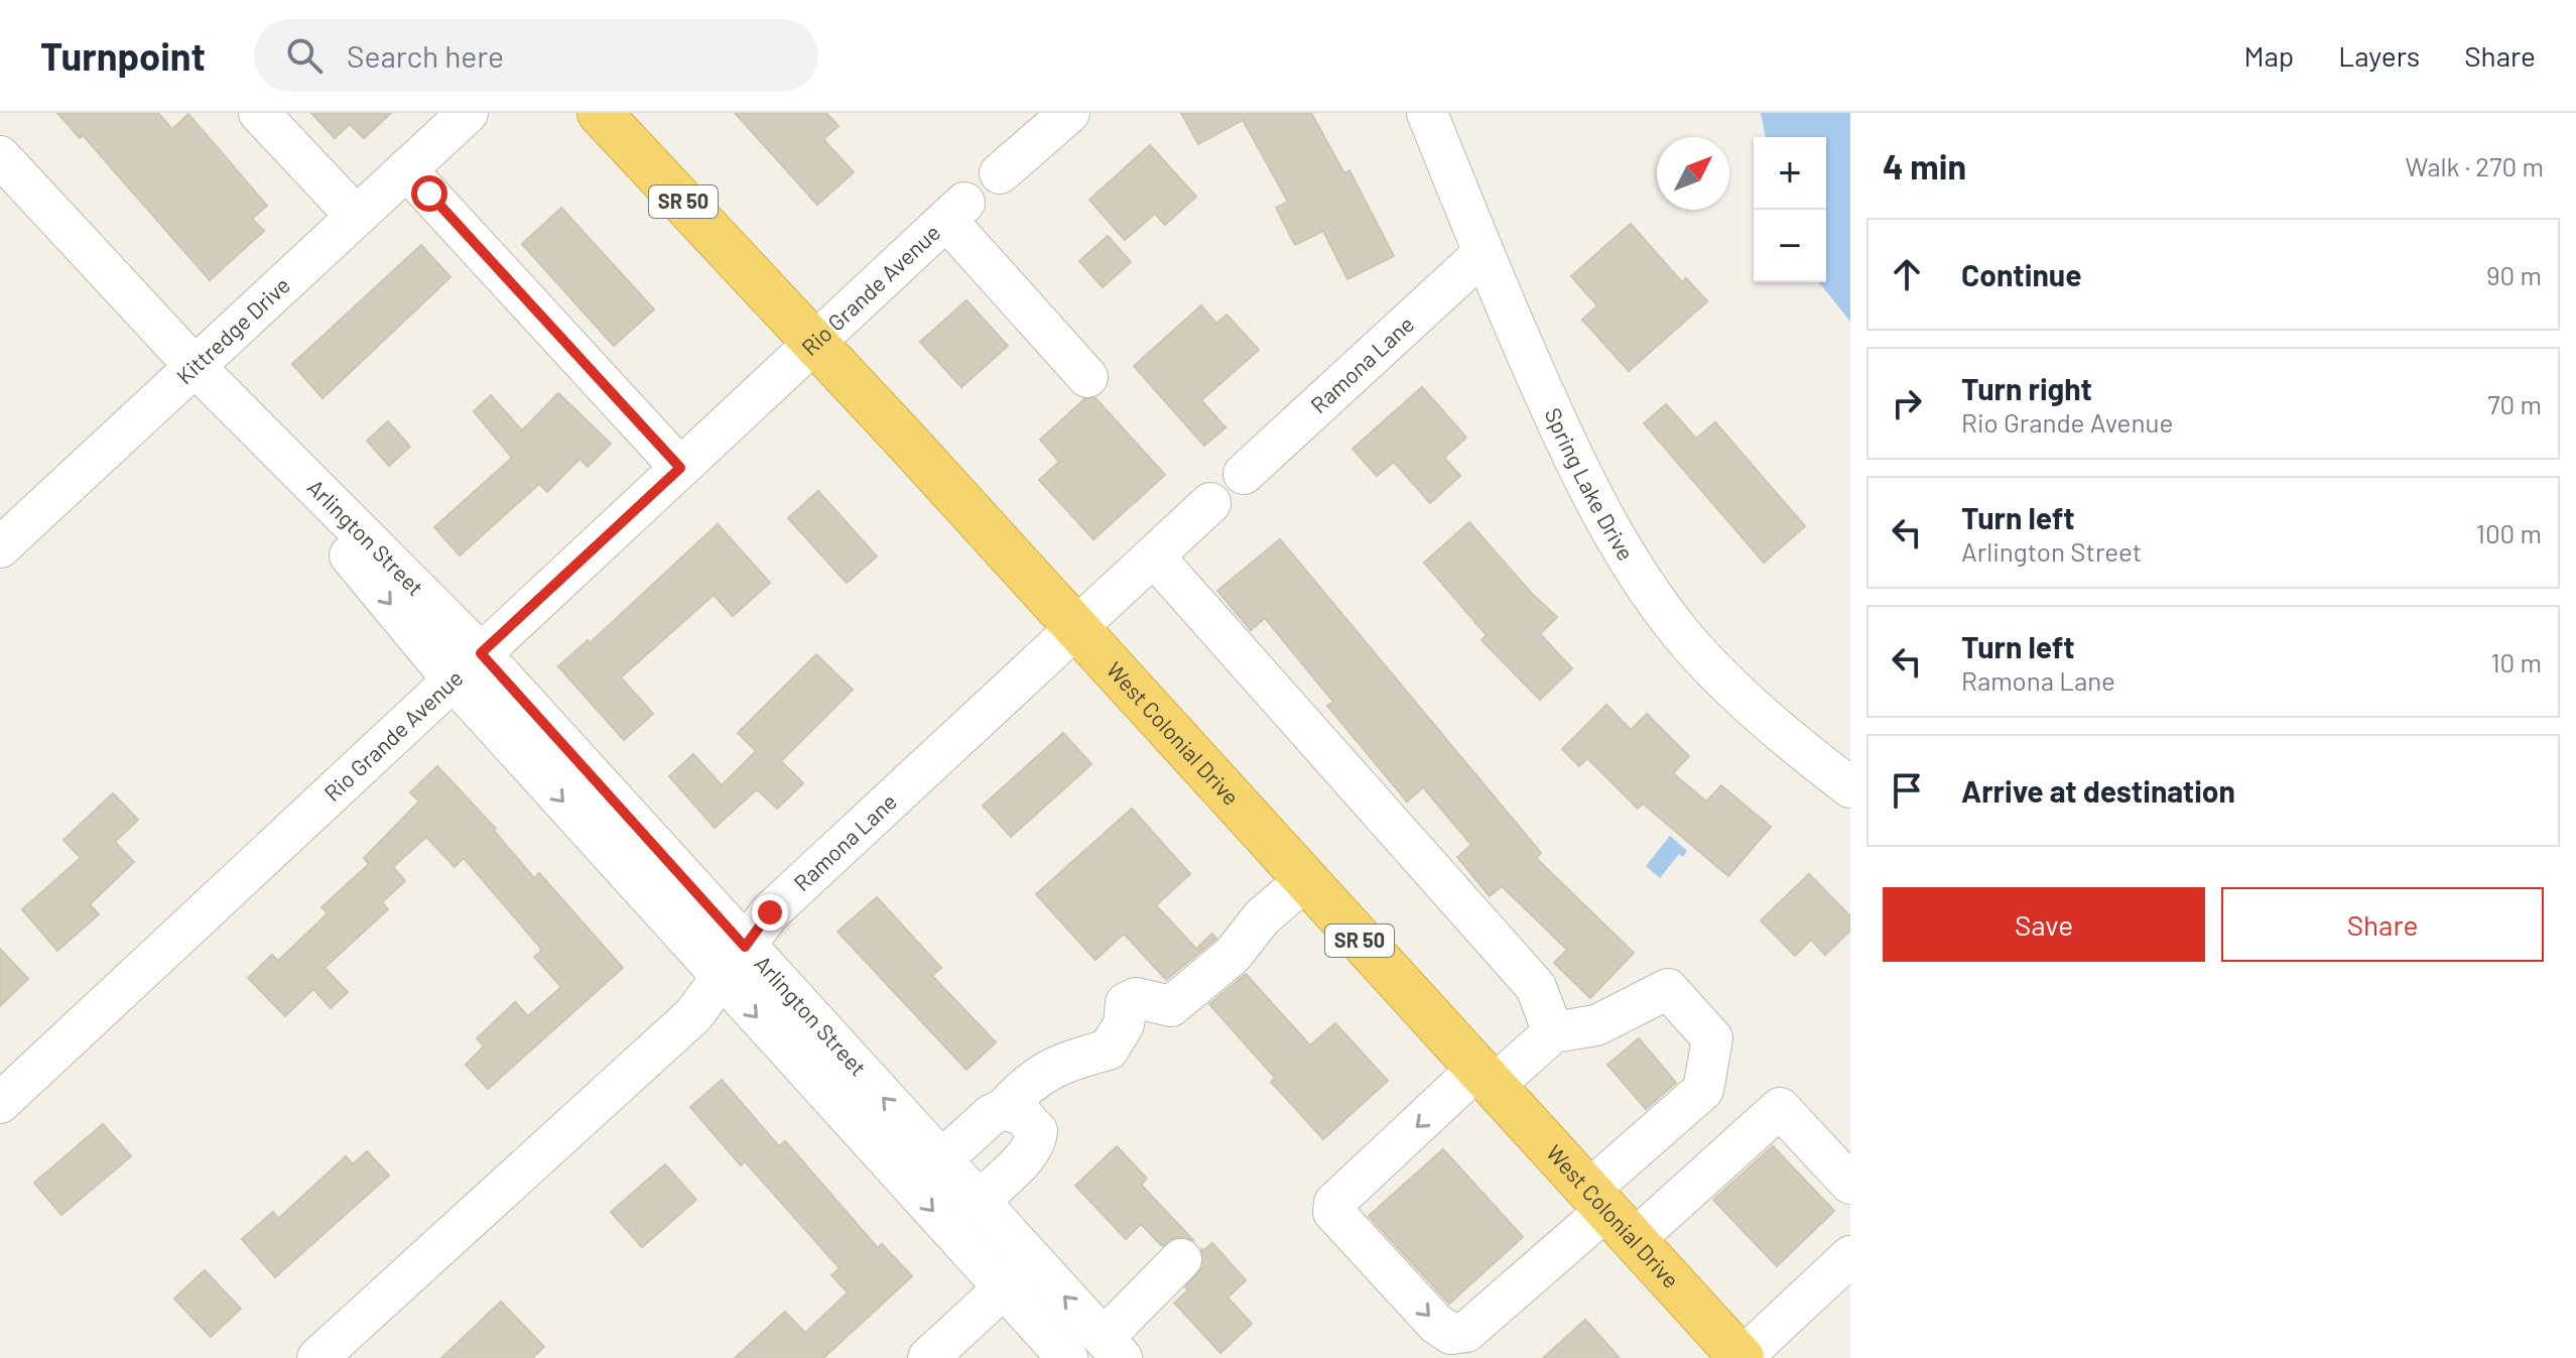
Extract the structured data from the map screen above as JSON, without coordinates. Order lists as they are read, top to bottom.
{
  "streets": {
    "highway": ["SR 50", "West Colonial Drive"],
    "street": [
      "Rio Grande Avenue",
      "Kittredge Drive",
      "Ramona Lane",
      "Spring Lake Drive",
      "Arlington Street"
    ]
  },
  "crossings": [
    ["Rio Grande Avenue", "Arlington Street"],
    ["Rio Grande Avenue", "West Colonial Drive"],
    ["Kittredge Drive", "Arlington Street"],
    ["Ramona Lane", "Spring Lake Drive"],
    ["Ramona Lane", "Arlington Street"],
    ["Ramona Lane", "West Colonial Drive"]
  ],
  "north": "top right",
  "page": {
    "header": "Turnpoint",
    "search": "Search here",
    "nav": ["Map", "Layers", "Share"],
    "heading": ["4 min", "Walk · 270 m"],
    "map_buttons": ["+", "−"],
    "list": [
      ["Continue", "90 m"],
      ["Turn right", "Rio Grande Avenue", "70 m"],
      ["Turn left", "Arlington Street", "100 m"],
      ["Turn left", "Ramona Lane", "10 m"],
      "Arrive at destination"
    ],
    "buttons": ["Save", "Share"]
  }
}
